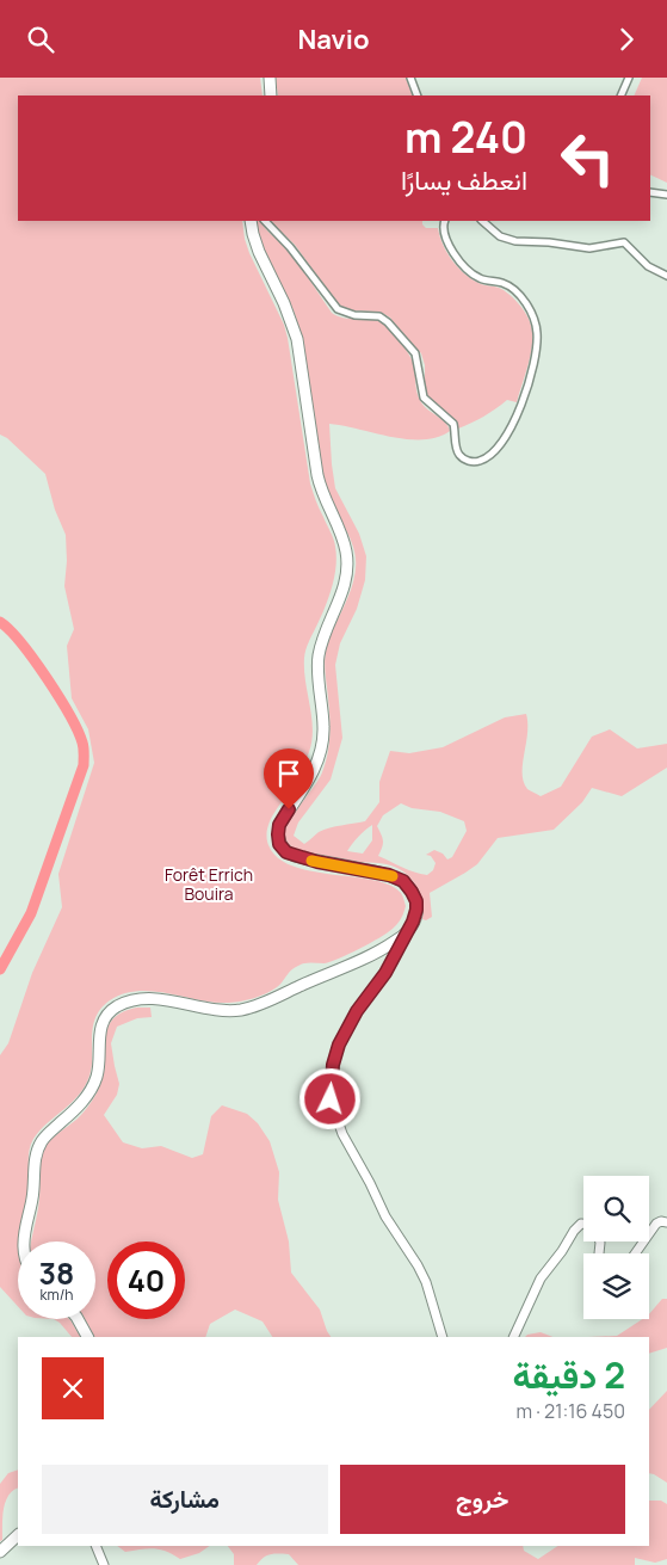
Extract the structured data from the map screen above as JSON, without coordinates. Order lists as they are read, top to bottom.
{
  "parks": ["Forêt Errich Bouira"],
  "page": {
    "header": "Navio",
    "turn": ["240 m", "انعطف يسارًا"],
    "speed": "38 km/h",
    "limit": "40",
    "heading": ["2 دقيقة", "450 m · 21:16"],
    "buttons": ["خروج", "مشاركة"]
  }
}
